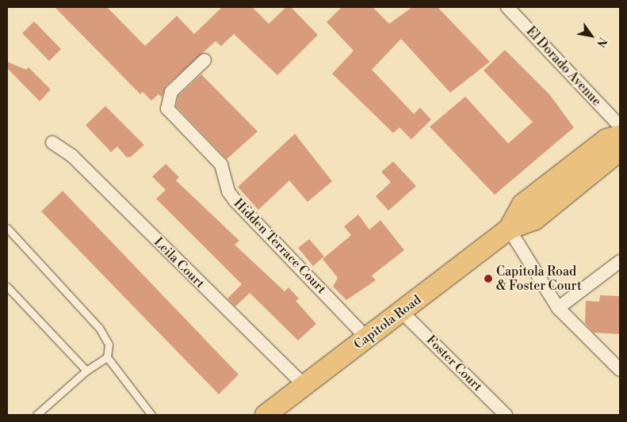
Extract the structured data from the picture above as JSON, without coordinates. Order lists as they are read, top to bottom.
{
  "streets": {
    "main road": ["Capitola Road"],
    "street": [
      "El Dorado Avenue",
      "Hidden Terrace Court",
      "Leila Court",
      "Foster Court"
    ]
  },
  "crossings": [
    ["Hidden Terrace Court", "Capitola Road"],
    ["Leila Court", "Capitola Road"],
    ["Capitola Road", "Foster Court"]
  ],
  "places": ["Capitola Road & Foster Court"],
  "north": "bottom right"
}
